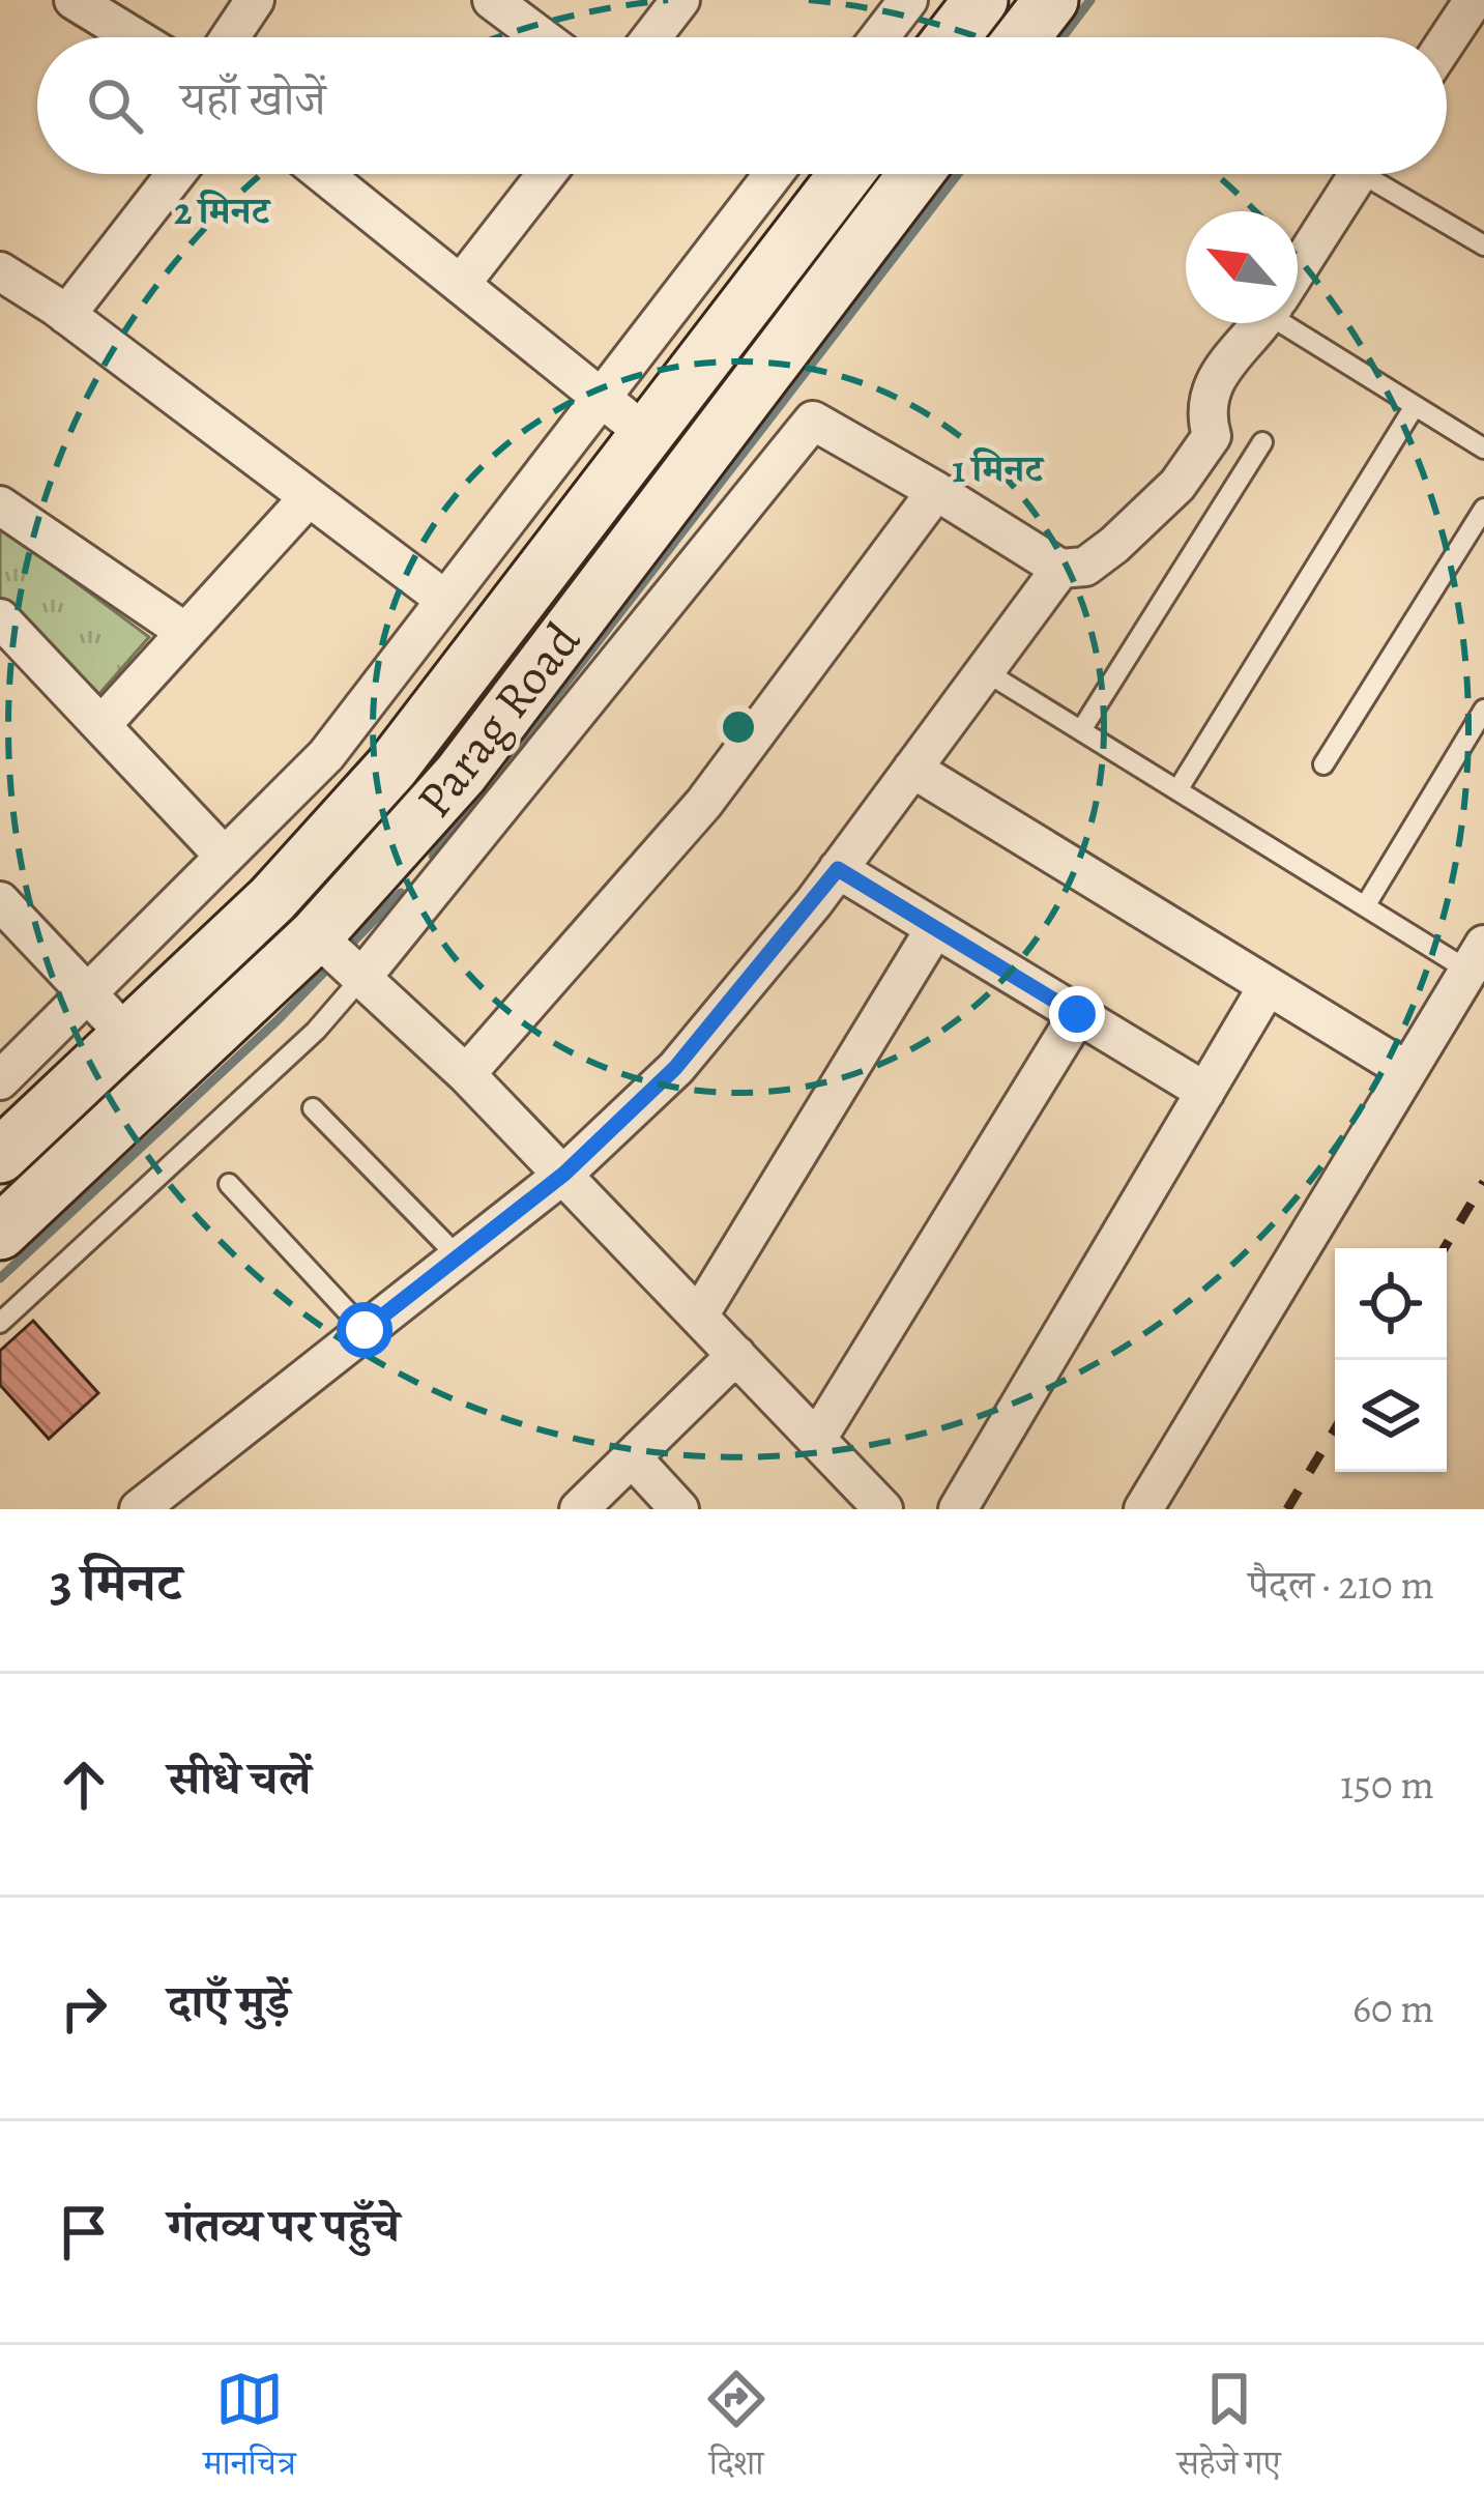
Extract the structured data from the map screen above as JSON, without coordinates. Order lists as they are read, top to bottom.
{
  "streets": {
    "street": ["Parag Road"]
  },
  "north": "top left",
  "page": {
    "search": "यहाँ खोजें",
    "heading": ["3 मिनट", "पैदल · 210 m"],
    "list": [
      ["सीधे चलें", "150 m"],
      ["दाएँ मुड़ें", "60 m"],
      "गंतव्य पर पहुँचे"
    ],
    "nav": ["मानचित्र", "दिशा", "सहेजे गए"]
  },
  "rings": ["2 मिनट", "1 मिनट"]
}
